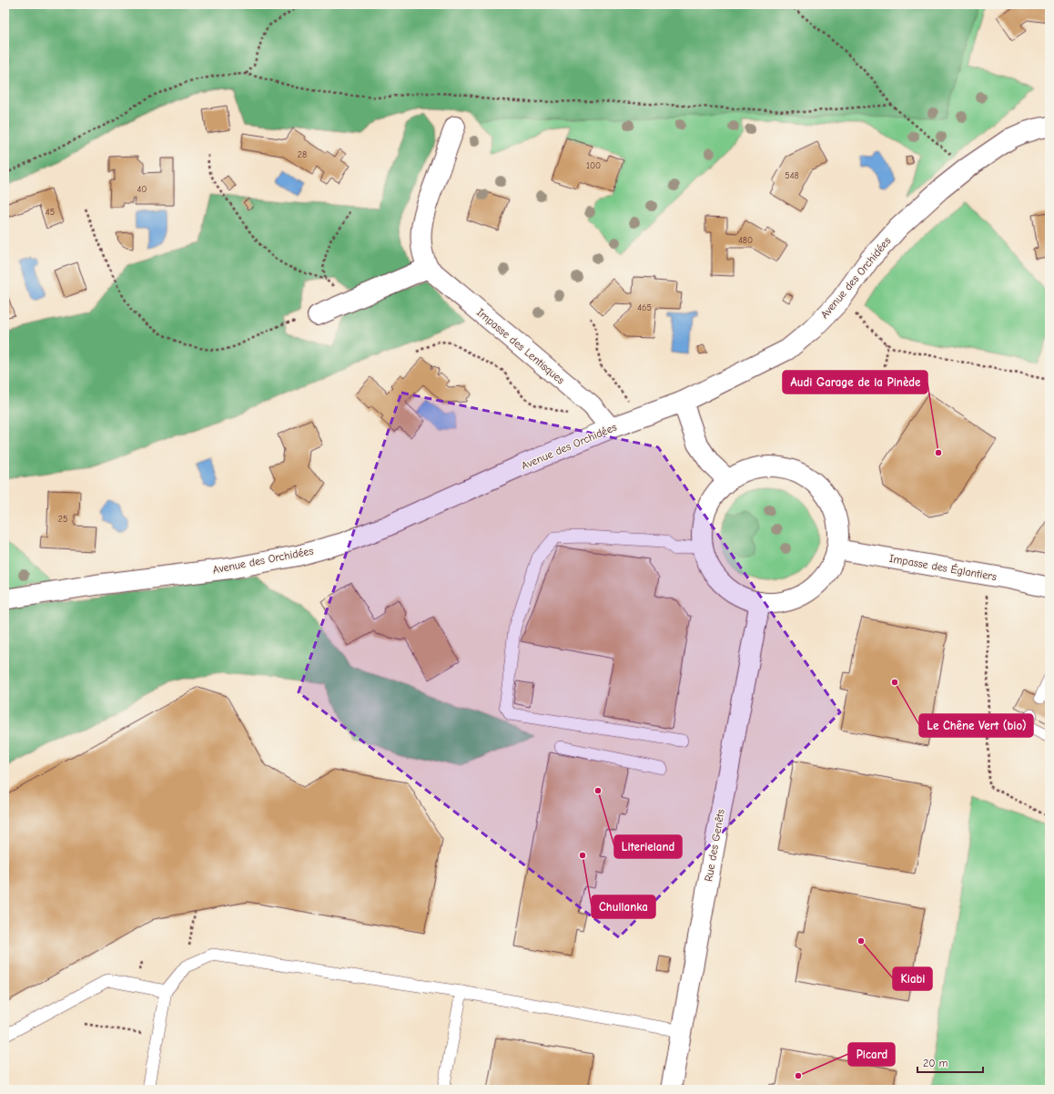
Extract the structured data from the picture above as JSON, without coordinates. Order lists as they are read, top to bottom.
{
  "streets": {
    "street": [
      "Avenue des Orchidées",
      "Impasse des Lentisques",
      "Impasse des Églantiers",
      "Rue des Genêts"
    ]
  },
  "crossings": [
    ["Avenue des Orchidées", "Impasse des Lentisques"]
  ],
  "places": [
    "Audi Garage de la Pinède",
    "Le Chêne Vert (bio)",
    "Literieland",
    "Chullanka",
    "Kiabi",
    "Picard"
  ],
  "house_numbers": [
    "28",
    "100",
    "548",
    "40",
    "45",
    "480",
    "465",
    "25"
  ],
  "scale_bar": "20 m"
}
